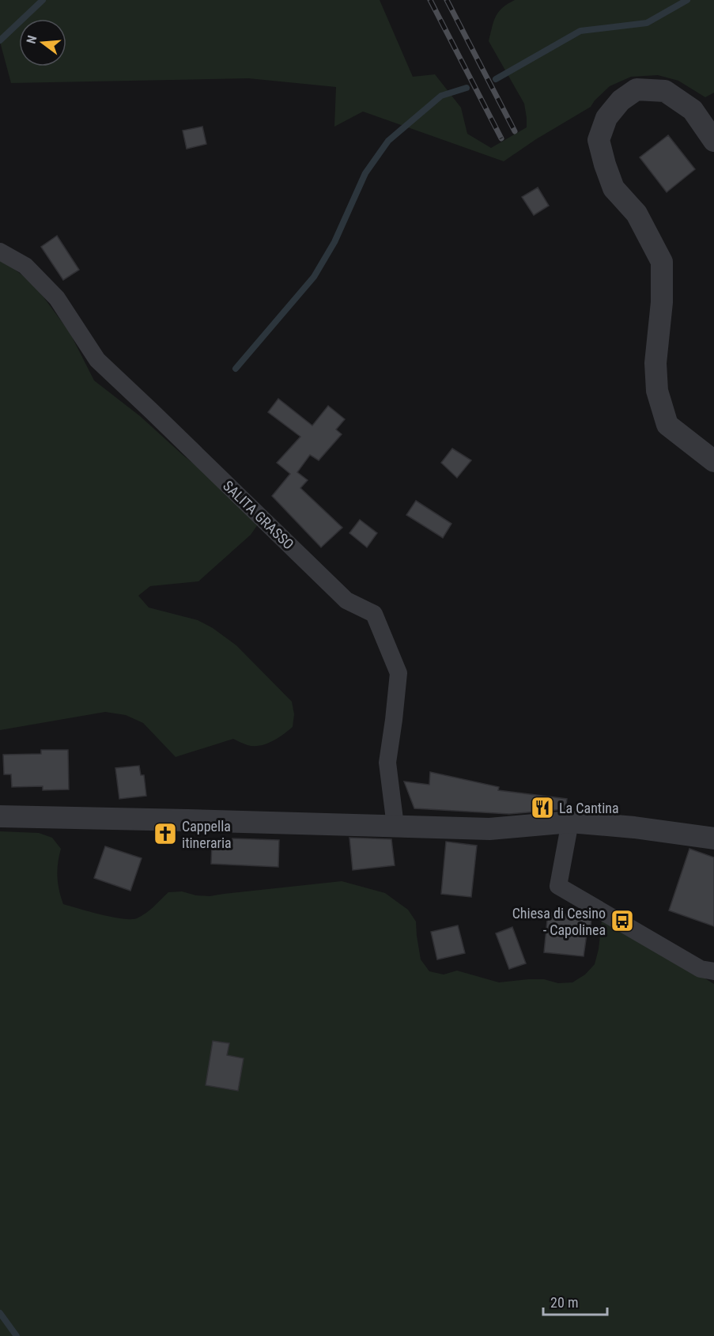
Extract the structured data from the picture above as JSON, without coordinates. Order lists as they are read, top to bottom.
{
  "streets": {
    "street": ["SALITA GRASSO"]
  },
  "places": {
    "restaurant": ["La Cantina"],
    "church": ["Cappella itineraria"],
    "bus stop": ["Chiesa di Cesino - Capolinea"]
  },
  "scale_bar": "20 m",
  "north": "left"
}
